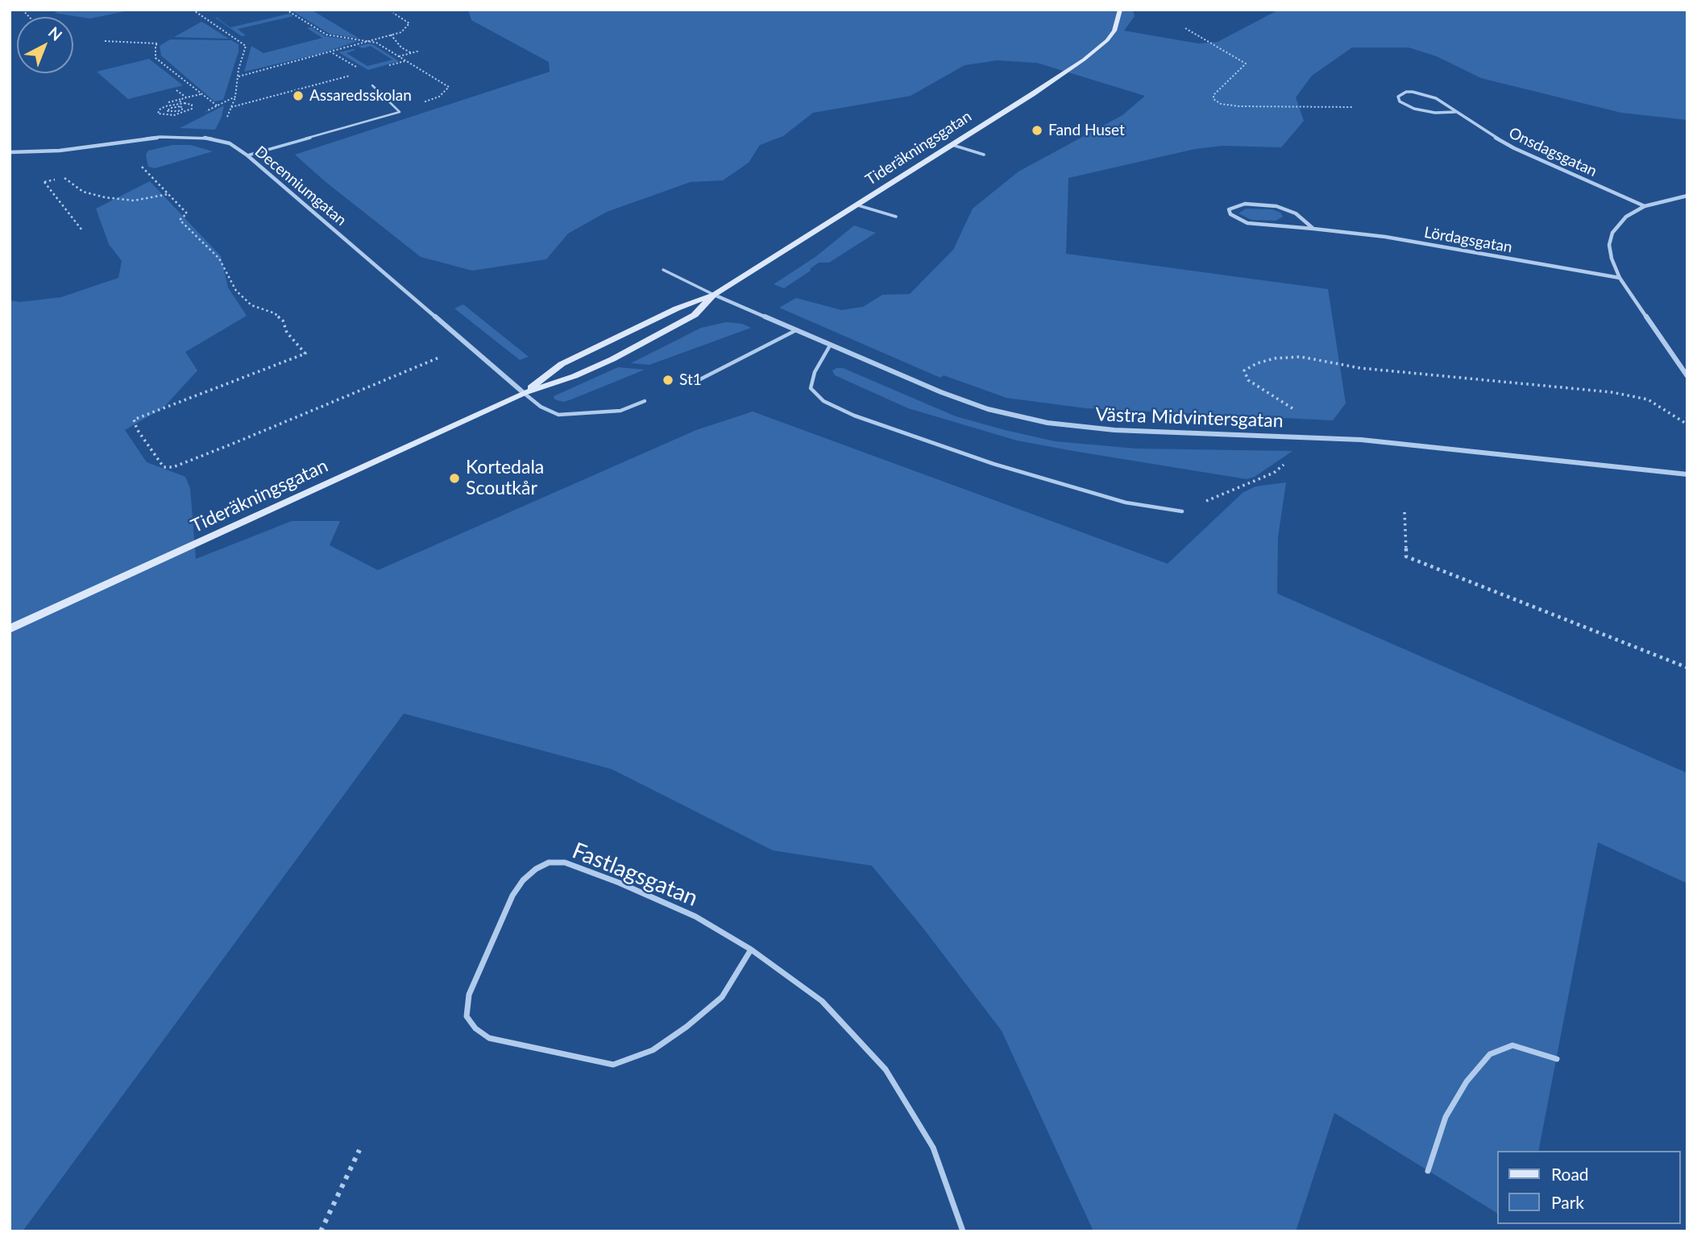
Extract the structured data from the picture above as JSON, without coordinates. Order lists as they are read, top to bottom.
{
  "streets": {
    "street": [
      "Tideräkningsgatan",
      "Onsdagsgatan",
      "Decenniumgatan",
      "Lördagsgatan",
      "Västra Midvintersgatan"
    ],
    "lane": ["Fastlagsgatan"]
  },
  "crossings": [
    ["Tideräkningsgatan", "Decenniumgatan"],
    ["Tideräkningsgatan", "Västra Midvintersgatan"]
  ],
  "places": [
    "Assaredsskolan",
    "Fand Huset",
    "St1",
    "Kortedala Scoutkår"
  ],
  "legend": ["Road", "Park"],
  "north": "top right"
}
